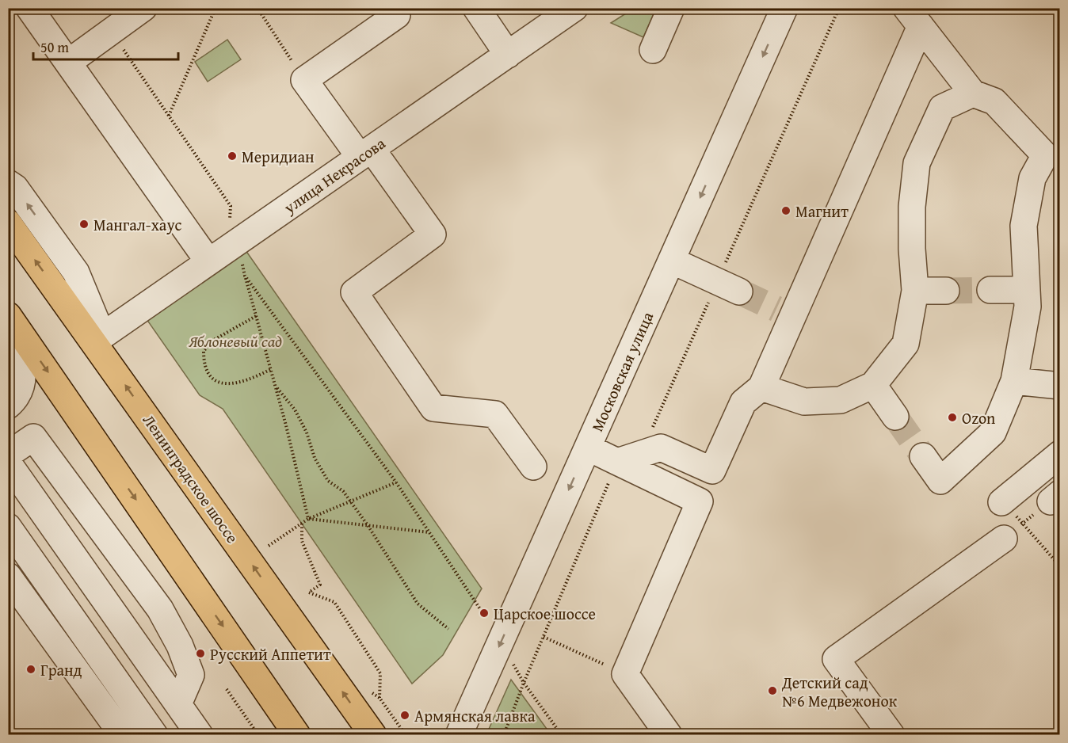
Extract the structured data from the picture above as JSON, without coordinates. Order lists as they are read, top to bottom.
{
  "streets": {
    "highway": ["Ленинградское шоссе"],
    "street": ["улица Некрасова", "Московская улица"]
  },
  "crossings": [
    ["улица Некрасова", "Ленинградское шоссе"]
  ],
  "parks": ["Яблоневый сад"],
  "places": [
    "Меридиан",
    "Магнит",
    "Мангал-хаус",
    "Ozon",
    "Царское шоссе",
    "Русский Аппетит",
    "Гранд",
    "Детский сад №6 Медвежонок",
    "Армянская лавка"
  ],
  "scale_bar": "50 m"
}
